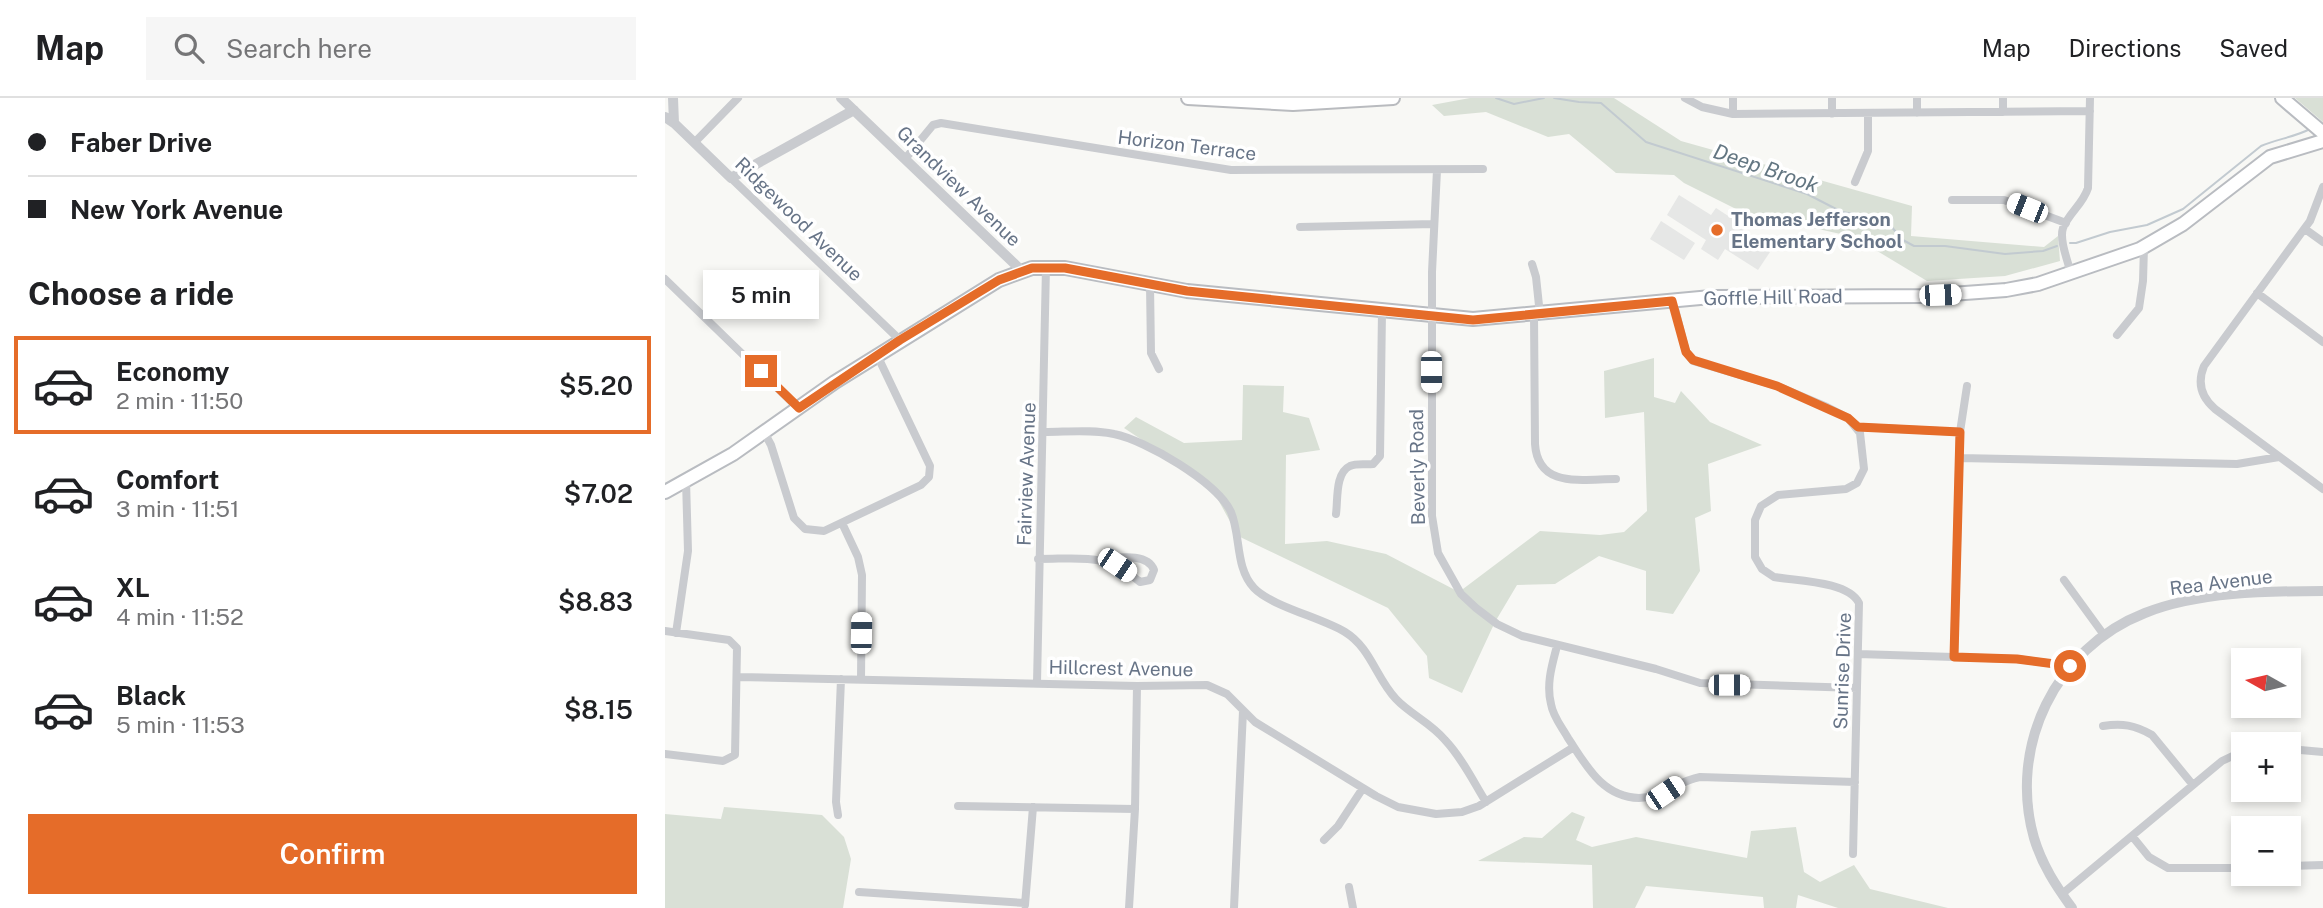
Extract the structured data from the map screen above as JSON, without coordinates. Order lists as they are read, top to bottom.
{
  "streets": {
    "main road": ["Goffle Hill Road"],
    "street": [
      "Horizon Terrace",
      "Grandview Avenue",
      "Ridgewood Avenue",
      "Beverly Road",
      "Fairview Avenue",
      "Rea Avenue",
      "Hillcrest Avenue",
      "Sunrise Drive"
    ]
  },
  "crossings": [
    ["Horizon Terrace", "Grandview Avenue"],
    ["Horizon Terrace", "Beverly Road"],
    ["Grandview Avenue", "Goffle Hill Road"],
    ["Ridgewood Avenue", "Goffle Hill Road"],
    ["Goffle Hill Road", "Beverly Road"],
    ["Goffle Hill Road", "Fairview Avenue"],
    ["Beverly Road", "Sunrise Drive"],
    ["Fairview Avenue", "Hillcrest Avenue"]
  ],
  "water": ["Deep Brook"],
  "places": ["Thomas Jefferson Elementary School"],
  "north": "left",
  "page": {
    "header": "Map",
    "search": "Search here",
    "nav": ["Map", "Directions", "Saved"],
    "banner": ["Faber Drive", "New York Avenue"],
    "heading": "Choose a ride",
    "bubble": "5 min",
    "list": [
      {
        "name": "Economy",
        "note": "2 min · 11:50",
        "value": "$5.20"
      },
      {
        "name": "Comfort",
        "note": "3 min · 11:51",
        "value": "$7.02"
      },
      {
        "name": "XL",
        "note": "4 min · 11:52",
        "value": "$8.83"
      },
      {
        "name": "Black",
        "note": "5 min · 11:53",
        "value": "$8.15"
      }
    ],
    "map_buttons": ["+", "−"],
    "buttons": "Confirm"
  }
}
